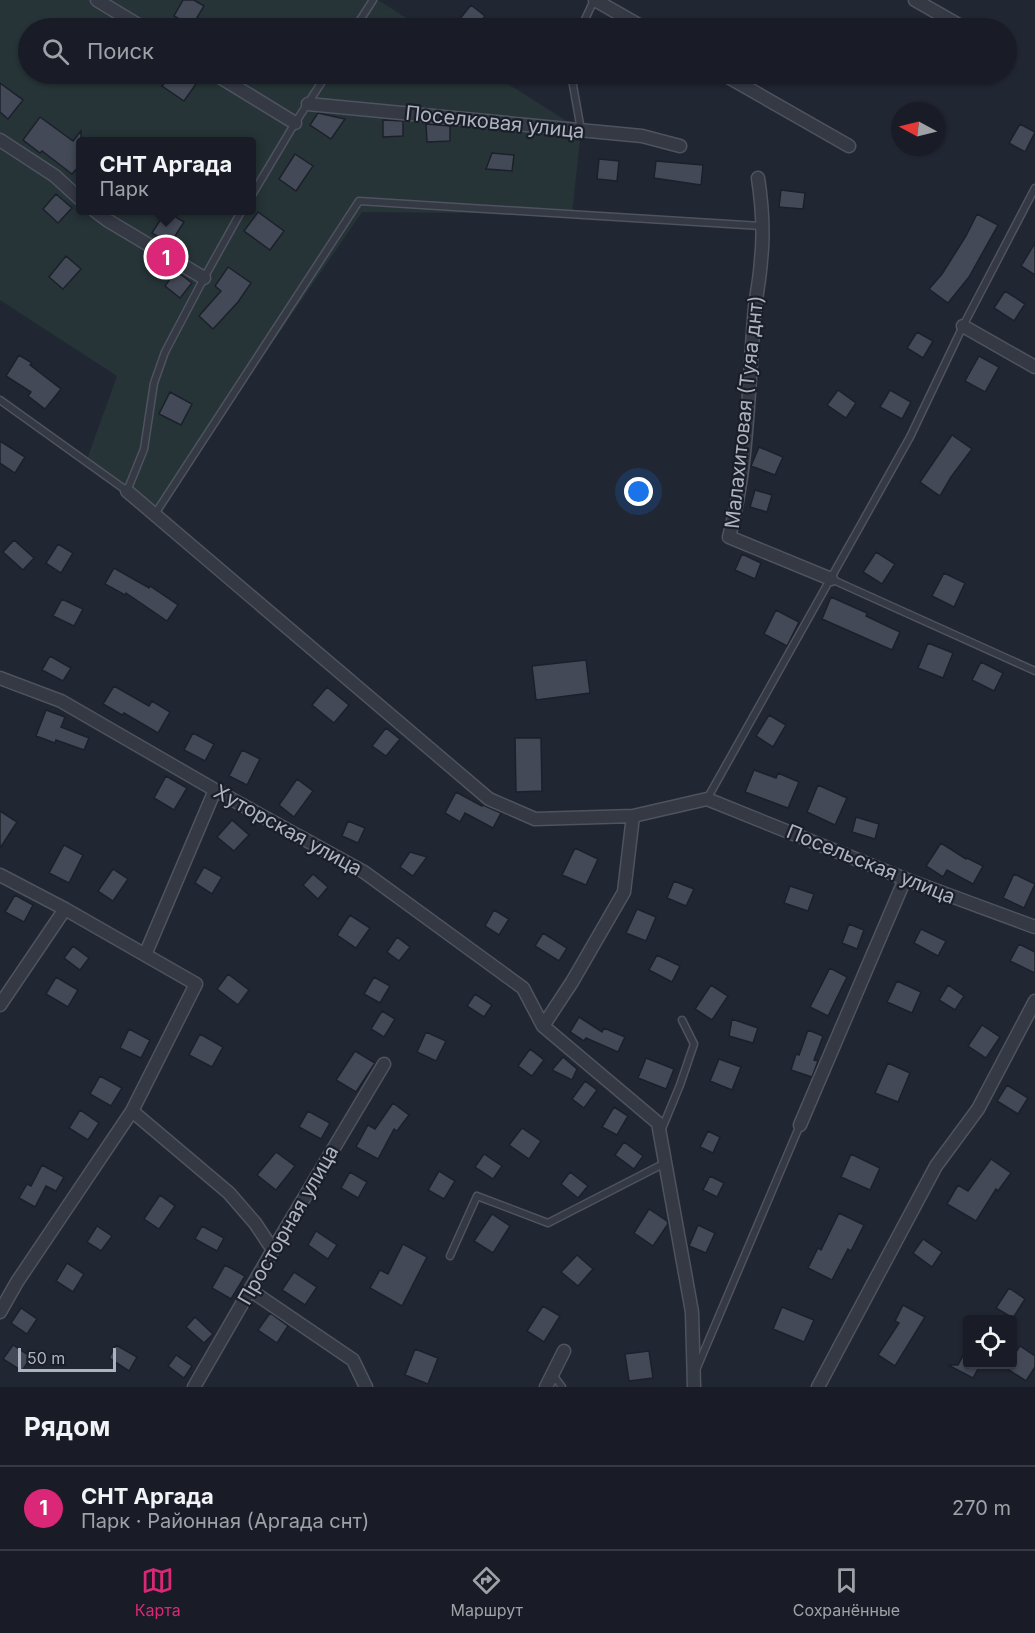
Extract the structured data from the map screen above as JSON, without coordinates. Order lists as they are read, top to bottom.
{
  "streets": {
    "street": [
      "Поселковая улица",
      "Малахитовая (Туяа днт)",
      "Хуторская улица",
      "Посельская улица",
      "Просторная улица"
    ]
  },
  "scale_bar": "50 m",
  "north": "left",
  "page": {
    "search": "Поиск",
    "popup": ["СНТ Аргада", "Парк"],
    "pins": "1",
    "scale": "50 m",
    "heading": "Рядом",
    "list": [
      {
        "mark": "1",
        "name": "СНТ Аргада",
        "note": "Парк · Районная (Аргада снт)",
        "value": "270 m"
      }
    ],
    "nav": ["Карта", "Маршрут", "Сохранённые"]
  }
}
